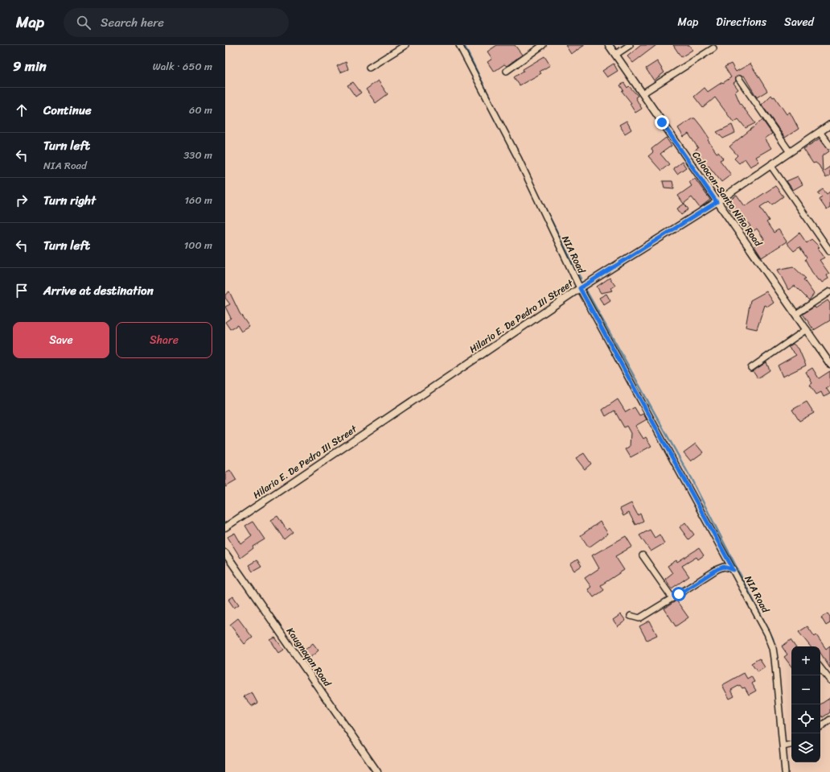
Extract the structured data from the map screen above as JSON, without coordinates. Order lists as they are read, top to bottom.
{
  "streets": {
    "street": [
      "Caloocan-Santo Niño Road",
      "NIA Road",
      "Hilario E. De Pedro III Street",
      "Kaugnayan Road"
    ]
  },
  "crossings": [
    ["Caloocan-Santo Niño Road", "Hilario E. De Pedro III Street"],
    ["NIA Road", "Hilario E. De Pedro III Street"]
  ],
  "page": {
    "header": "Map",
    "search": "Search here",
    "nav": ["Map", "Directions", "Saved"],
    "heading": ["9 min", "Walk · 650 m"],
    "list": [
      ["Continue", "60 m"],
      ["Turn left", "NIA Road", "330 m"],
      ["Turn right", "160 m"],
      ["Turn left", "100 m"],
      "Arrive at destination"
    ],
    "buttons": ["Save", "Share"],
    "map_buttons": ["+", "−"]
  }
}
